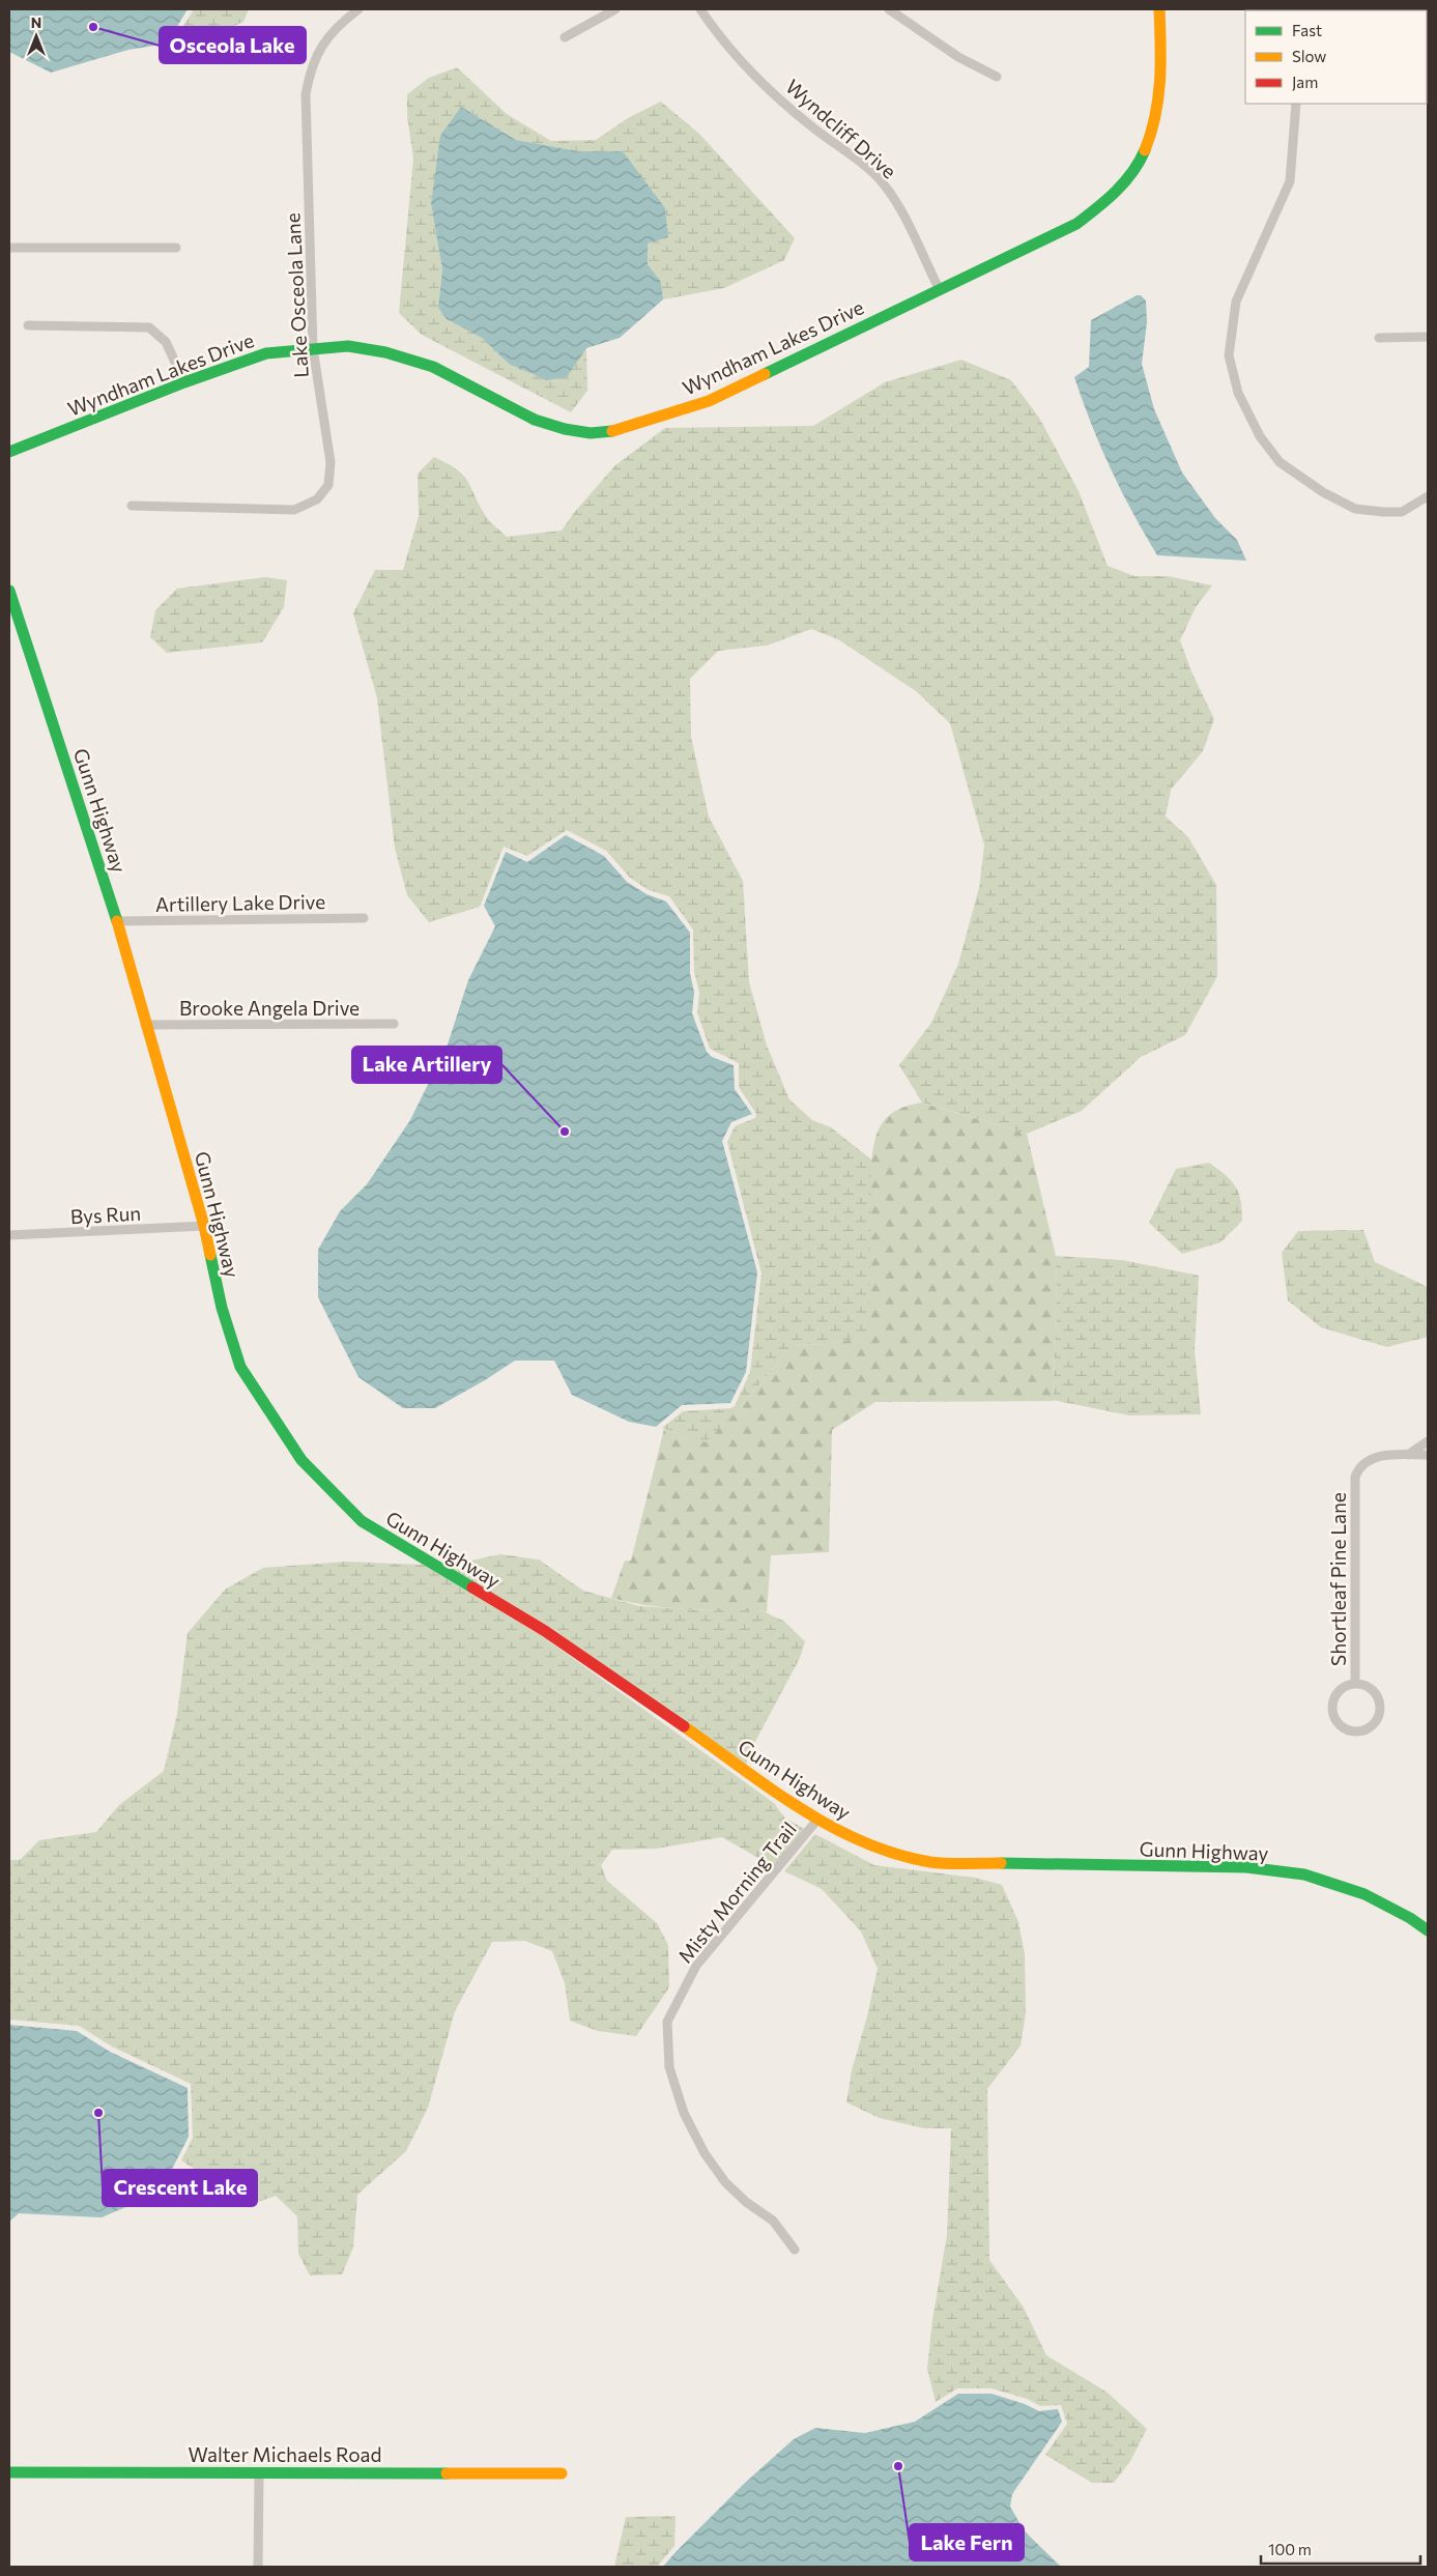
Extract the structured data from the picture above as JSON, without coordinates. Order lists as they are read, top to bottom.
{
  "streets": {
    "main road": ["Wyndham Lakes Drive", "Gunn Highway", "Walter Michaels Road"],
    "street": [
      "Wyndcliff Drive",
      "Lake Osceola Lane",
      "Artillery Lake Drive",
      "Brooke Angela Drive",
      "Bys Run",
      "Shortleaf Pine Lane",
      "Misty Morning Trail"
    ]
  },
  "crossings": [
    ["Wyndcliff Drive", "Wyndham Lakes Drive"],
    ["Lake Osceola Lane", "Wyndham Lakes Drive"],
    ["Gunn Highway", "Artillery Lake Drive"],
    ["Gunn Highway", "Brooke Angela Drive"],
    ["Gunn Highway", "Bys Run"],
    ["Gunn Highway", "Misty Morning Trail"]
  ],
  "places": [
    "Osceola Lake",
    "Lake Artillery",
    "Crescent Lake",
    "Lake Fern"
  ],
  "legend": ["Fast", "Slow", "Jam"],
  "scale_bar": "100 m",
  "north": "top"
}
